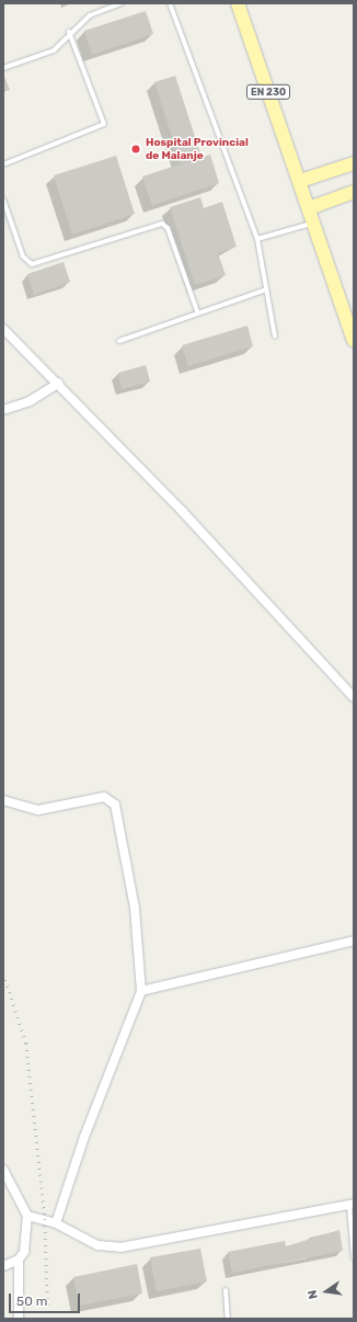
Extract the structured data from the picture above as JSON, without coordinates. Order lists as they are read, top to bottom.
{
  "streets": {
    "main road": ["EN 230"]
  },
  "places": ["Hospital Provincial de Malanje"],
  "scale_bar": "50 m",
  "north": "left"
}
